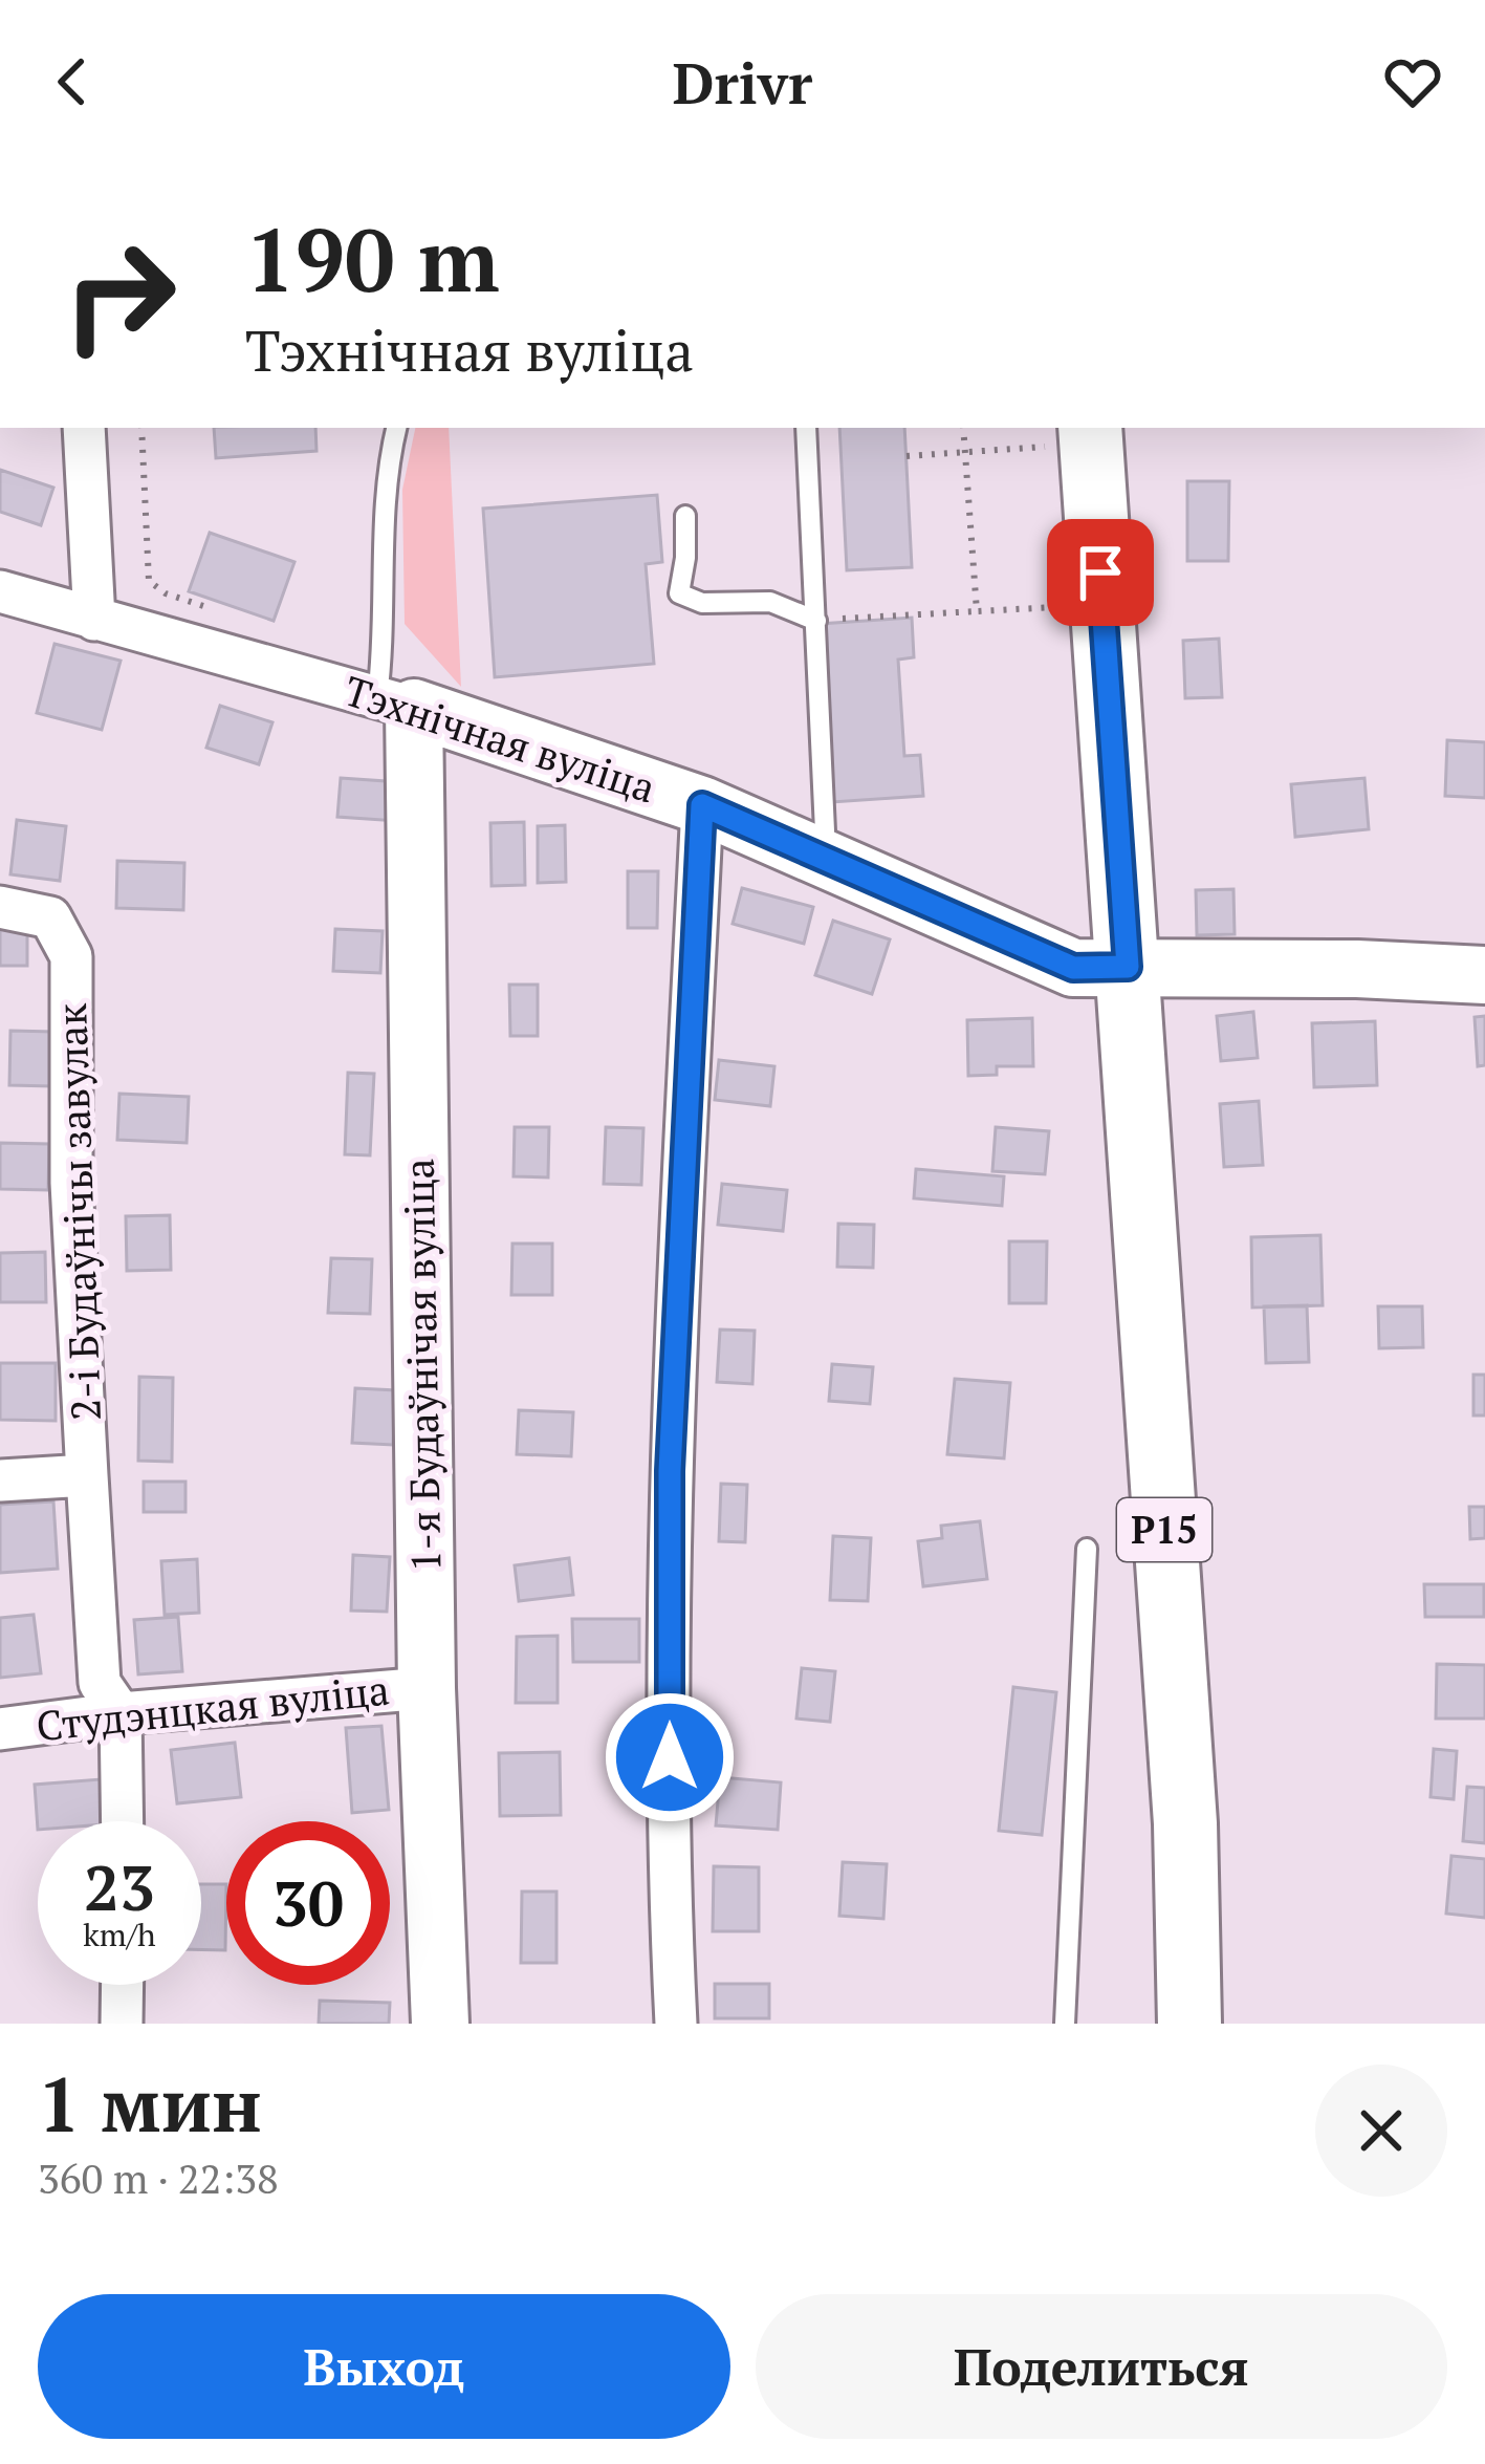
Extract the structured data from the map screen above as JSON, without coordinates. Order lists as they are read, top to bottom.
{
  "streets": {
    "main road": ["Р15"],
    "street": [
      "Тэхнічная вуліца",
      "2-і Будаўнічы завулак",
      "1-я Будаўнічая вуліца",
      "Студэнцкая вуліца"
    ]
  },
  "crossings": [
    ["Тэхнічная вуліца", "1-я Будаўнічая вуліца"],
    ["Тэхнічная вуліца", "Р15"],
    ["1-я Будаўнічая вуліца", "Студэнцкая вуліца"]
  ],
  "page": {
    "header": "Drivr",
    "turn": ["190 m", "Тэхнічная вуліца"],
    "speed": "23 km/h",
    "limit": "30",
    "heading": ["1 мин", "360 m · 22:38"],
    "buttons": ["Выход", "Поделиться"]
  }
}
